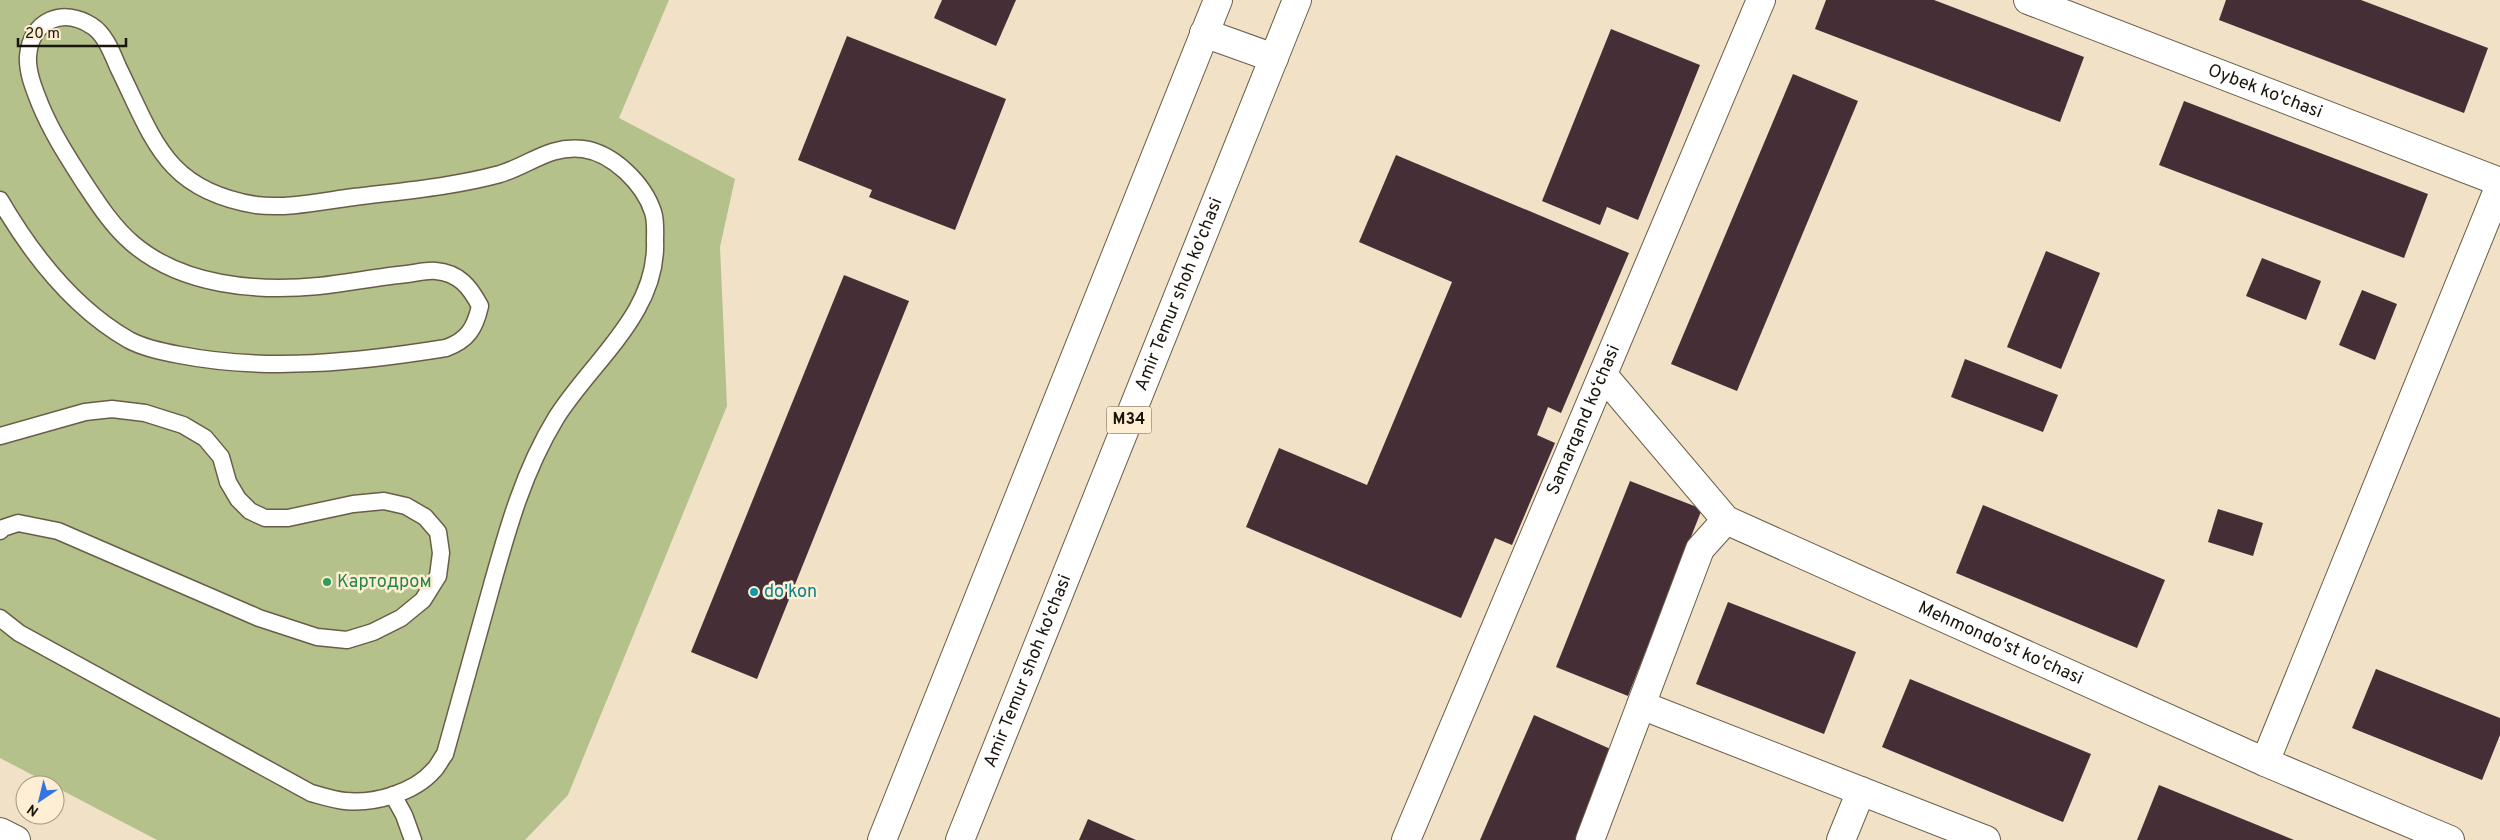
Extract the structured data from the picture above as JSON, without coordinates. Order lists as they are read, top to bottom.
{
  "streets": {
    "main road": [
      "Oybek ko'chasi",
      "Amir Temur shoh ko'chasi",
      "M34",
      "Samarqand ko‘chasi",
      "Mehmondo'st ko'chasi"
    ]
  },
  "crossings": [
    ["Samarqand ko‘chasi", "Mehmondo'st ko'chasi"]
  ],
  "places": ["Картодром", "do'kon"],
  "scale_bar": "20 m",
  "north": "bottom left"
}
